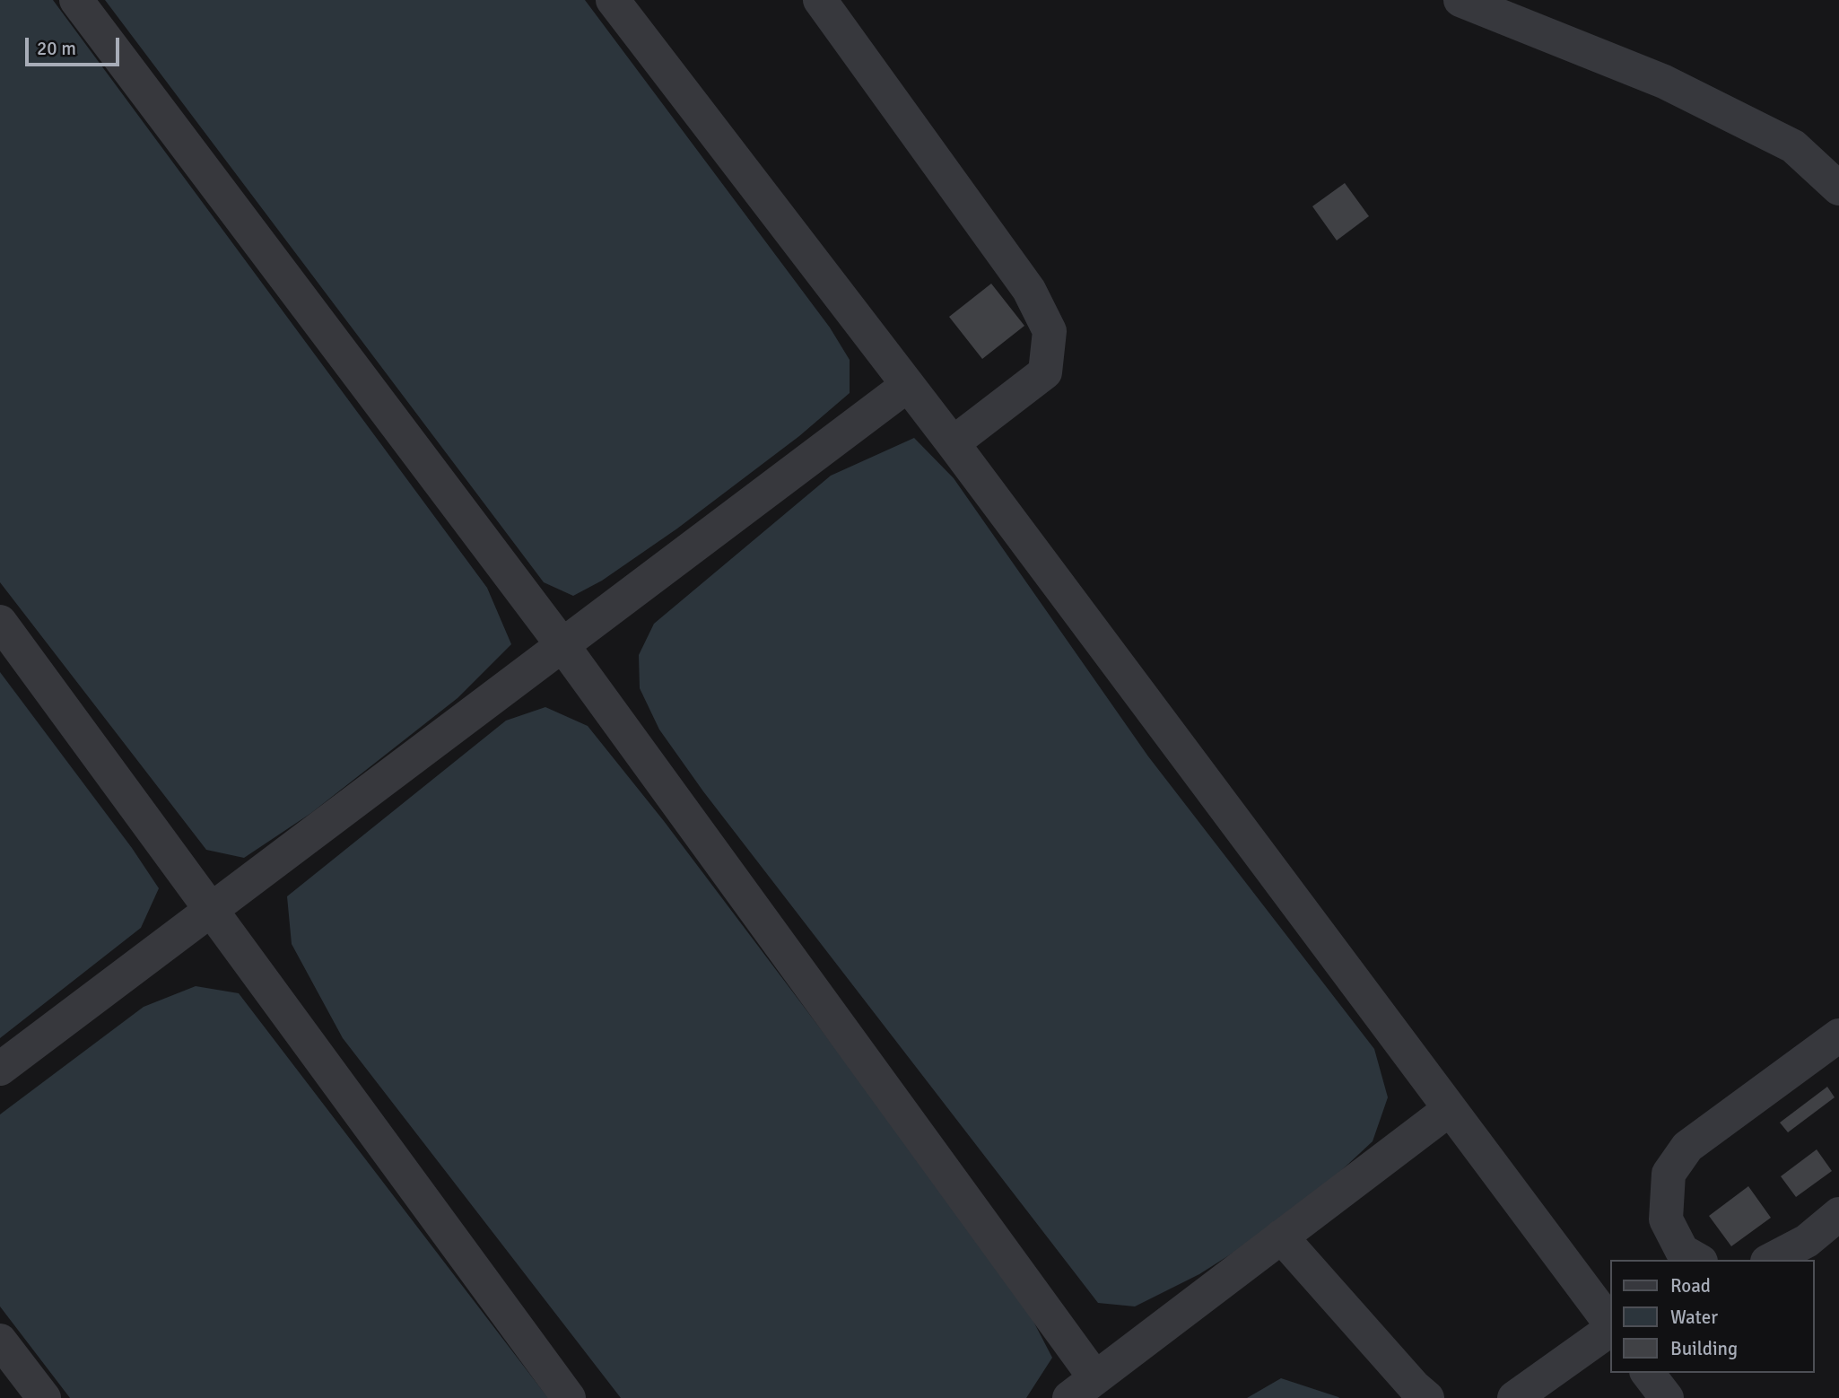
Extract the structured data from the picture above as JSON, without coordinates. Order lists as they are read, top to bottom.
{
  "legend": ["Road", "Water", "Building"],
  "scale_bar": "20 m"
}
